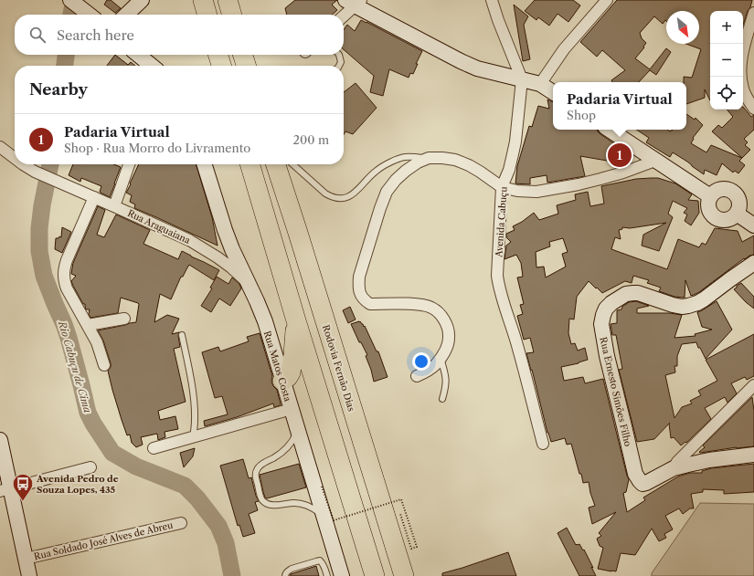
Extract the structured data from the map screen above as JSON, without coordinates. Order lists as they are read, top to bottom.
{
  "streets": {
    "highway": ["Rodovia Fernão Dias"],
    "street": [
      "Avenida Cabuçu",
      "Rua Araguaiana",
      "Rua Matos Costa",
      "Rua Ernesto Simões Filho",
      "Rua Soldado José Alves de Abreu"
    ]
  },
  "crossings": [
    ["Rua Araguaiana", "Rua Matos Costa"]
  ],
  "water": ["Rio Cabuçu de Cima"],
  "places": {
    "bus stop": ["Avenida Pedro de Souza Lopes, 435"]
  },
  "north": "bottom right",
  "page": {
    "map_buttons": ["+", "−"],
    "search": "Search here",
    "heading": "Nearby",
    "popup": ["Padaria Virtual", "Shop"],
    "list": [
      {
        "mark": "1",
        "name": "Padaria Virtual",
        "note": "Shop · Rua Morro do Livramento",
        "value": "200 m"
      }
    ],
    "pins": "1"
  }
}
